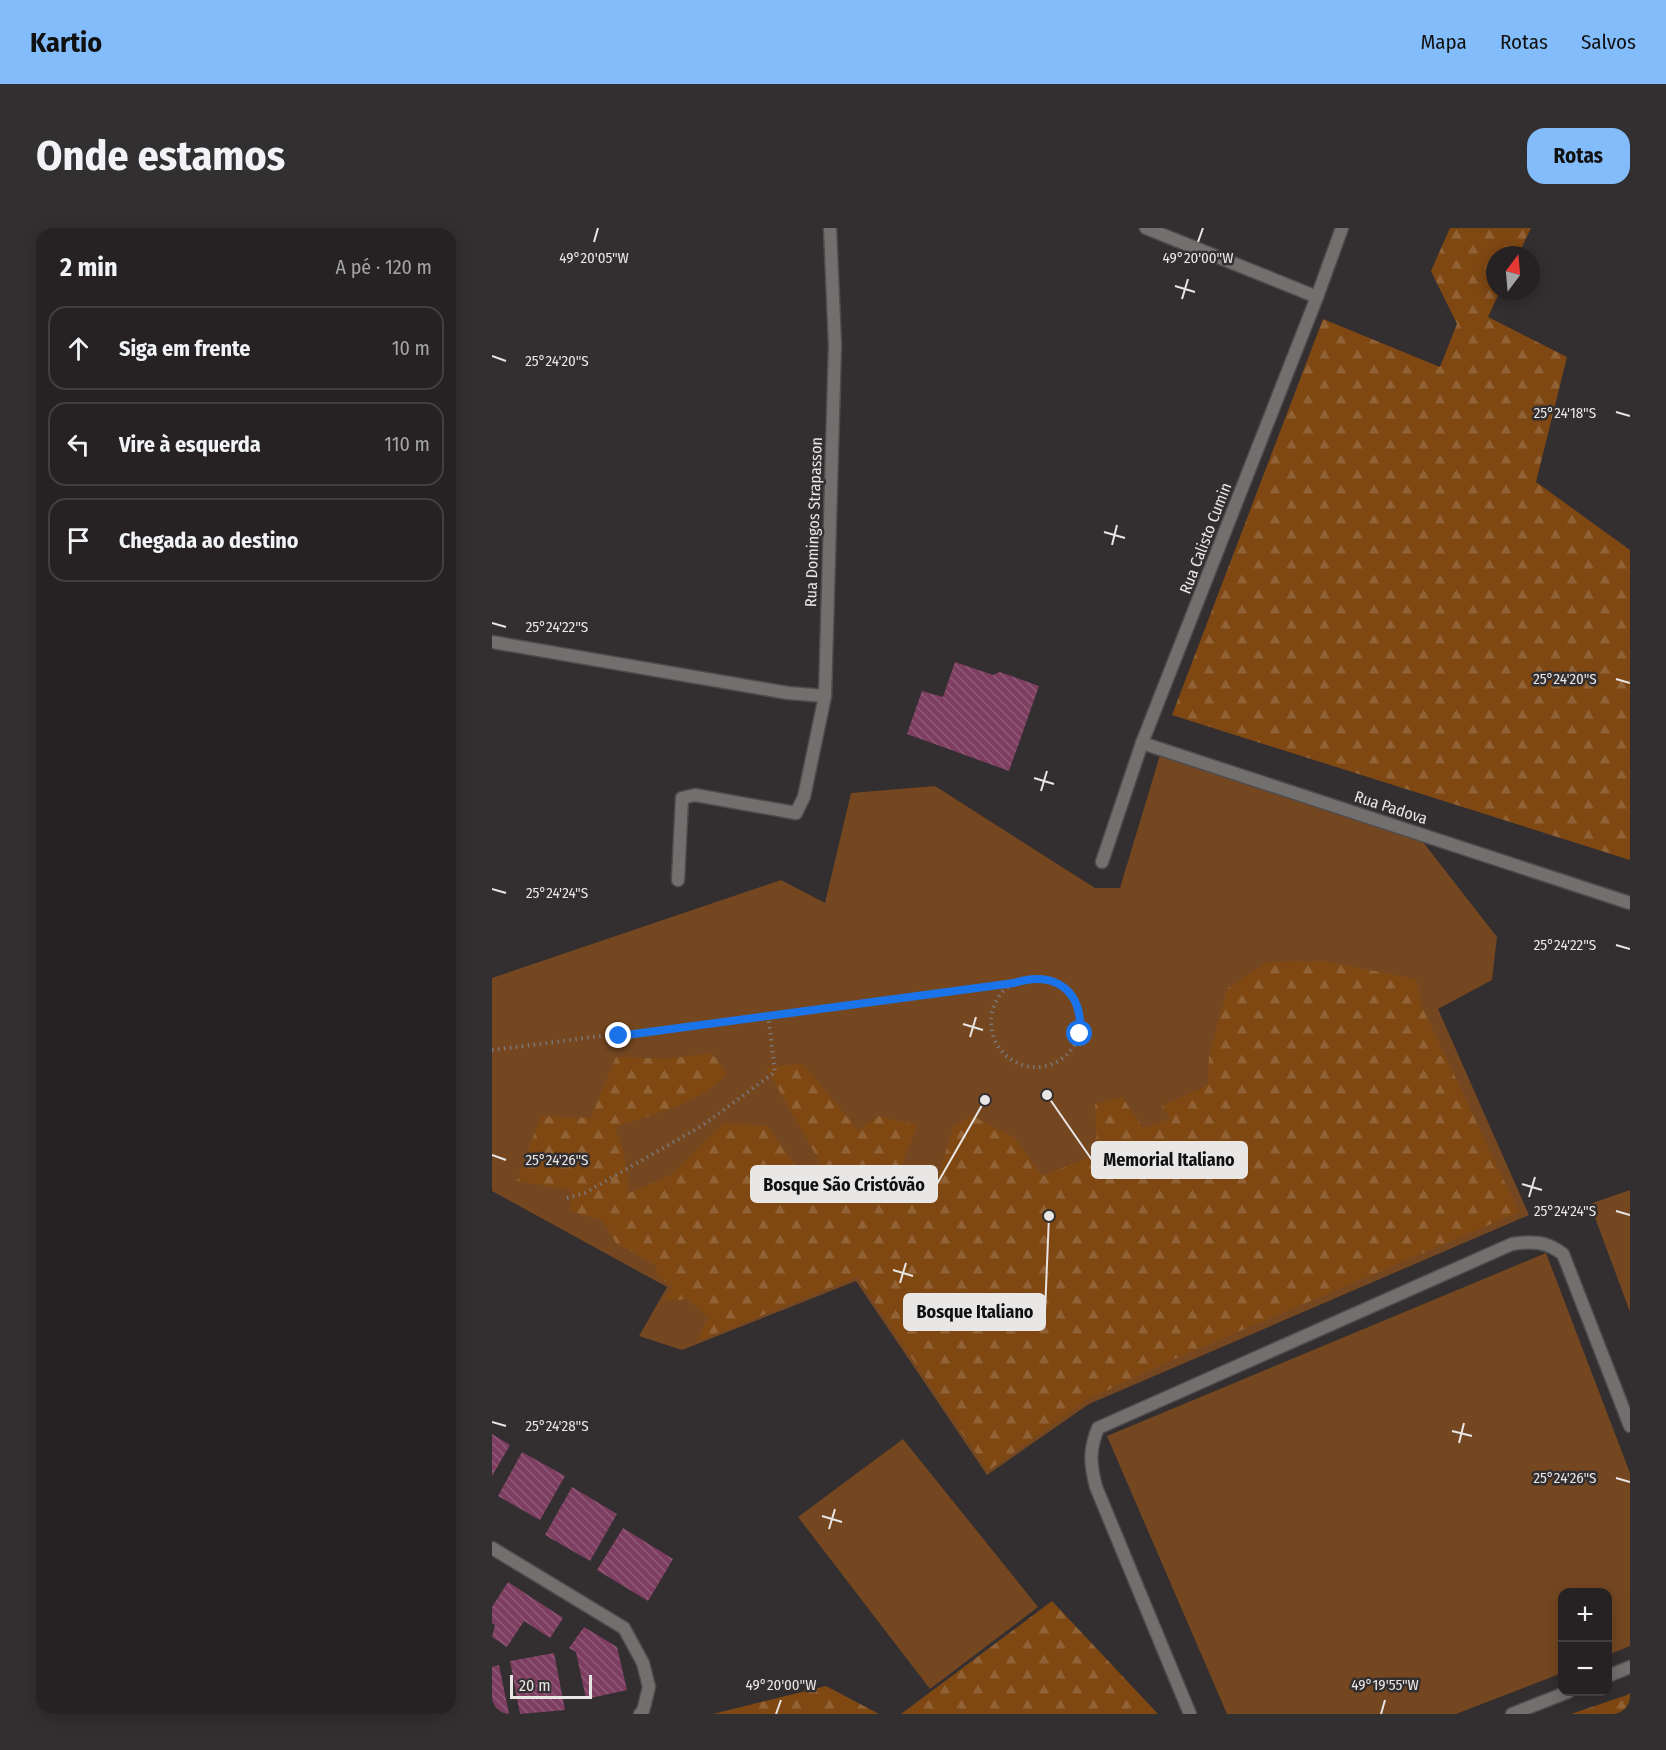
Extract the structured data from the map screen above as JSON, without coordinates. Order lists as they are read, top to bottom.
{
  "streets": {
    "street": ["Rua Domingos Strapasson", "Rua Calisto Cumin", "Rua Padova"]
  },
  "crossings": [
    ["Rua Calisto Cumin", "Rua Padova"]
  ],
  "places": ["Memorial Italiano", "Bosque São Cristóvão", "Bosque Italiano"],
  "scale_bar": "20 m",
  "north": "top",
  "page": {
    "header": "Kartio",
    "nav": ["Mapa", "Rotas", "Salvos"],
    "buttons": "Rotas",
    "title": "Onde estamos",
    "heading": ["2 min", "A pé · 120 m"],
    "list": [
      ["Siga em frente", "10 m"],
      ["Vire à esquerda", "110 m"],
      "Chegada ao destino"
    ],
    "map_buttons": ["+", "−"],
    "scale": "20 m"
  },
  "coordinates": [
    "49°20'05\"W",
    "49°20'00\"W",
    "25°24'20\"S",
    "25°24'18\"S",
    "25°24'22\"S",
    "25°24'24\"S",
    "25°24'26\"S",
    "25°24'28\"S",
    "49°19'55\"W"
  ]
}
